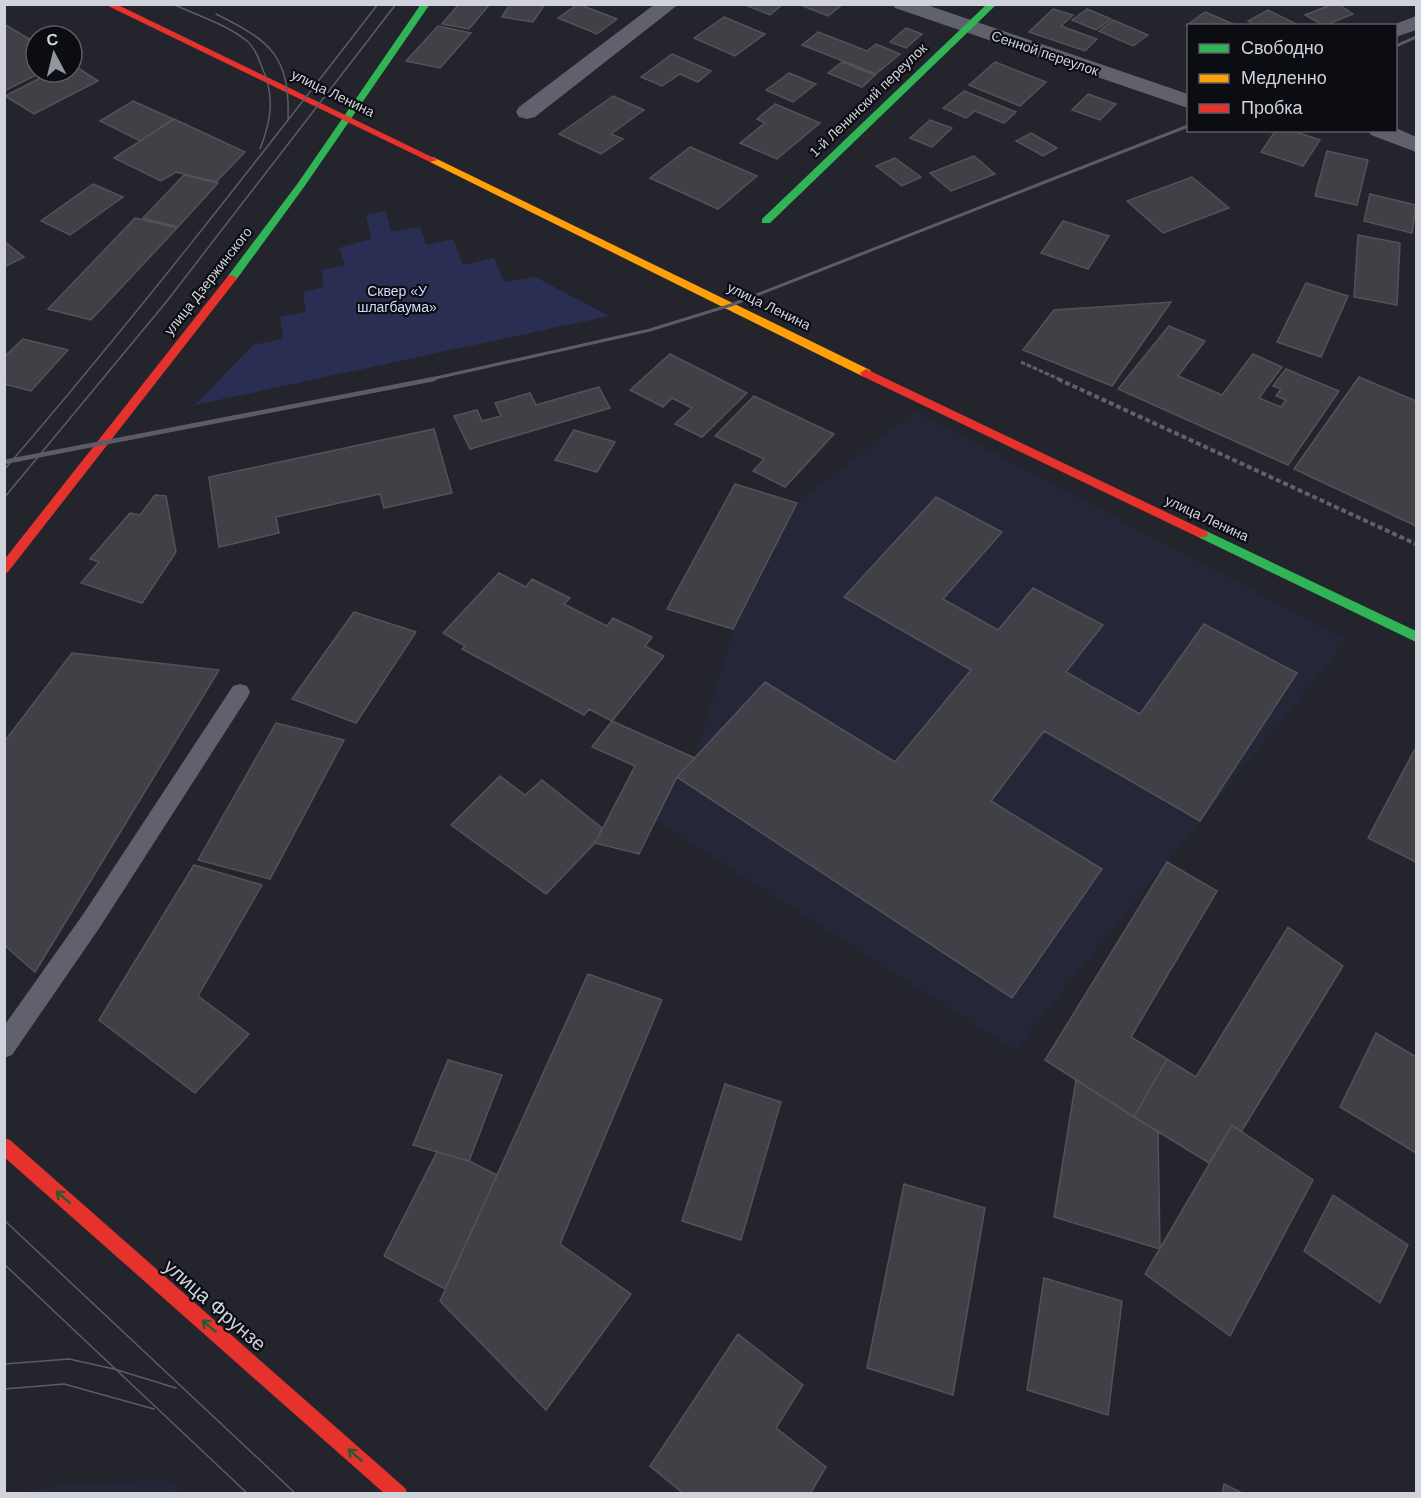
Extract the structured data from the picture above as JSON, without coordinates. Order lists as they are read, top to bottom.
{
  "streets": {
    "main road": [
      "улица Ленина",
      "1-й Ленинский переулок",
      "улица Дзержинского",
      "улица Фрунзе"
    ],
    "street": ["Сенной переулок"]
  },
  "crossings": [
    ["Сенной переулок", "1-й Ленинский переулок"],
    ["улица Ленина", "улица Дзержинского"]
  ],
  "one_way": ["улица Фрунзе"],
  "parks": ["Сквер «У шлагбаума»"],
  "legend": ["Свободно", "Медленно", "Пробка"],
  "north": "top"
}
